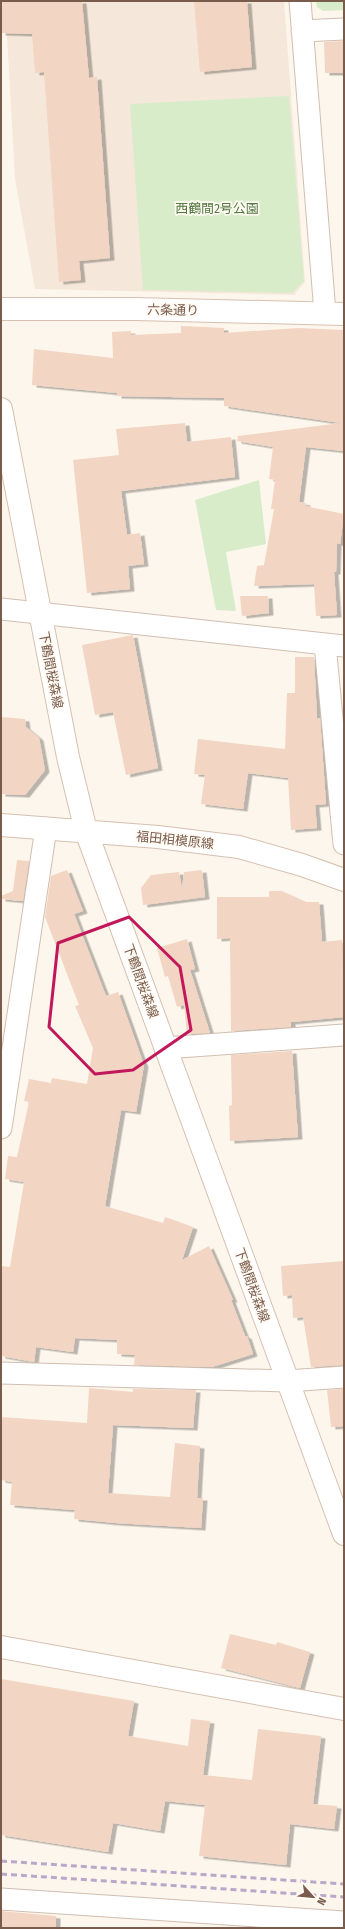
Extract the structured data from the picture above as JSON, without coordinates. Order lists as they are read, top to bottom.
{
  "streets": {
    "street": ["六条通り", "下鶴間桜森線", "福田相模原線"]
  },
  "crossings": [
    ["下鶴間桜森線", "福田相模原線"]
  ],
  "parks": ["西鶴間2号公園"],
  "north": "bottom right"
}
